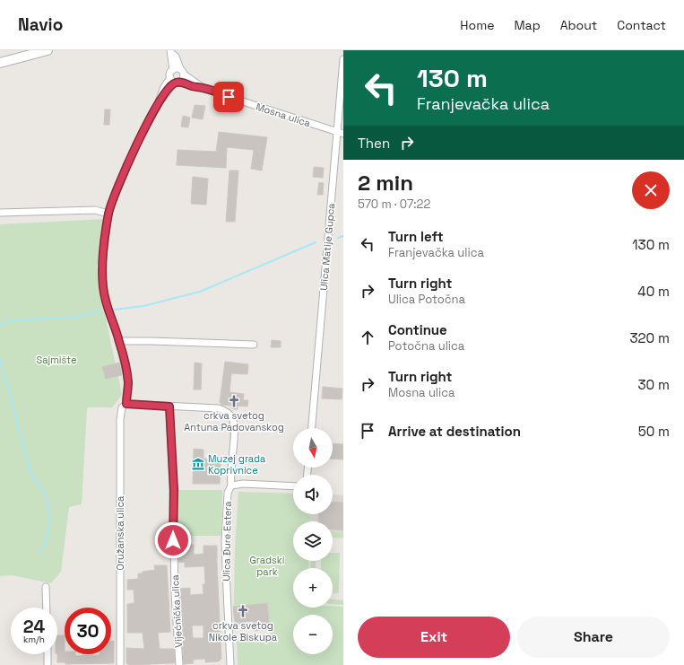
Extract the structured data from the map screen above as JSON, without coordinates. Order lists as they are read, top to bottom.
{
  "streets": {
    "street": [
      "Mosna ulica",
      "Ulica Matije Gupca",
      "Oružanska ulica",
      "Ulica Đure Estera",
      "Vijećnička ulica"
    ]
  },
  "crossings": [
    ["Mosna ulica", "Ulica Matije Gupca"],
    ["Mosna ulica", "Oružanska ulica"],
    ["Ulica Đure Estera", "Vijećnička ulica"]
  ],
  "parks": ["Sajmište", "Gradski park"],
  "places": {
    "church": ["crkva svetog Antuna Padovanskog", "crkva svetog Nikole Biskupa"],
    "museum": ["Muzej grada Koprivnice"]
  },
  "north": "bottom",
  "page": {
    "header": "Navio",
    "nav": [
      "Home",
      "Map",
      "About",
      "Contact"
    ],
    "turn": ["130 m", "Franjevačka ulica"],
    "then": "Then",
    "heading": ["2 min", "570 m · 07:22"],
    "list": [
      {
        "name": "Turn left",
        "note": "Franjevačka ulica",
        "value": "130 m"
      },
      {
        "name": "Turn right",
        "note": "Ulica Potočna",
        "value": "40 m"
      },
      {
        "name": "Continue",
        "note": "Potočna ulica",
        "value": "320 m"
      },
      {
        "name": "Turn right",
        "note": "Mosna ulica",
        "value": "30 m"
      },
      {
        "name": "Arrive at destination",
        "value": "50 m"
      }
    ],
    "map_buttons": ["+", "−"],
    "speed": "24 km/h",
    "limit": "30",
    "buttons": ["Exit", "Share"]
  }
}
